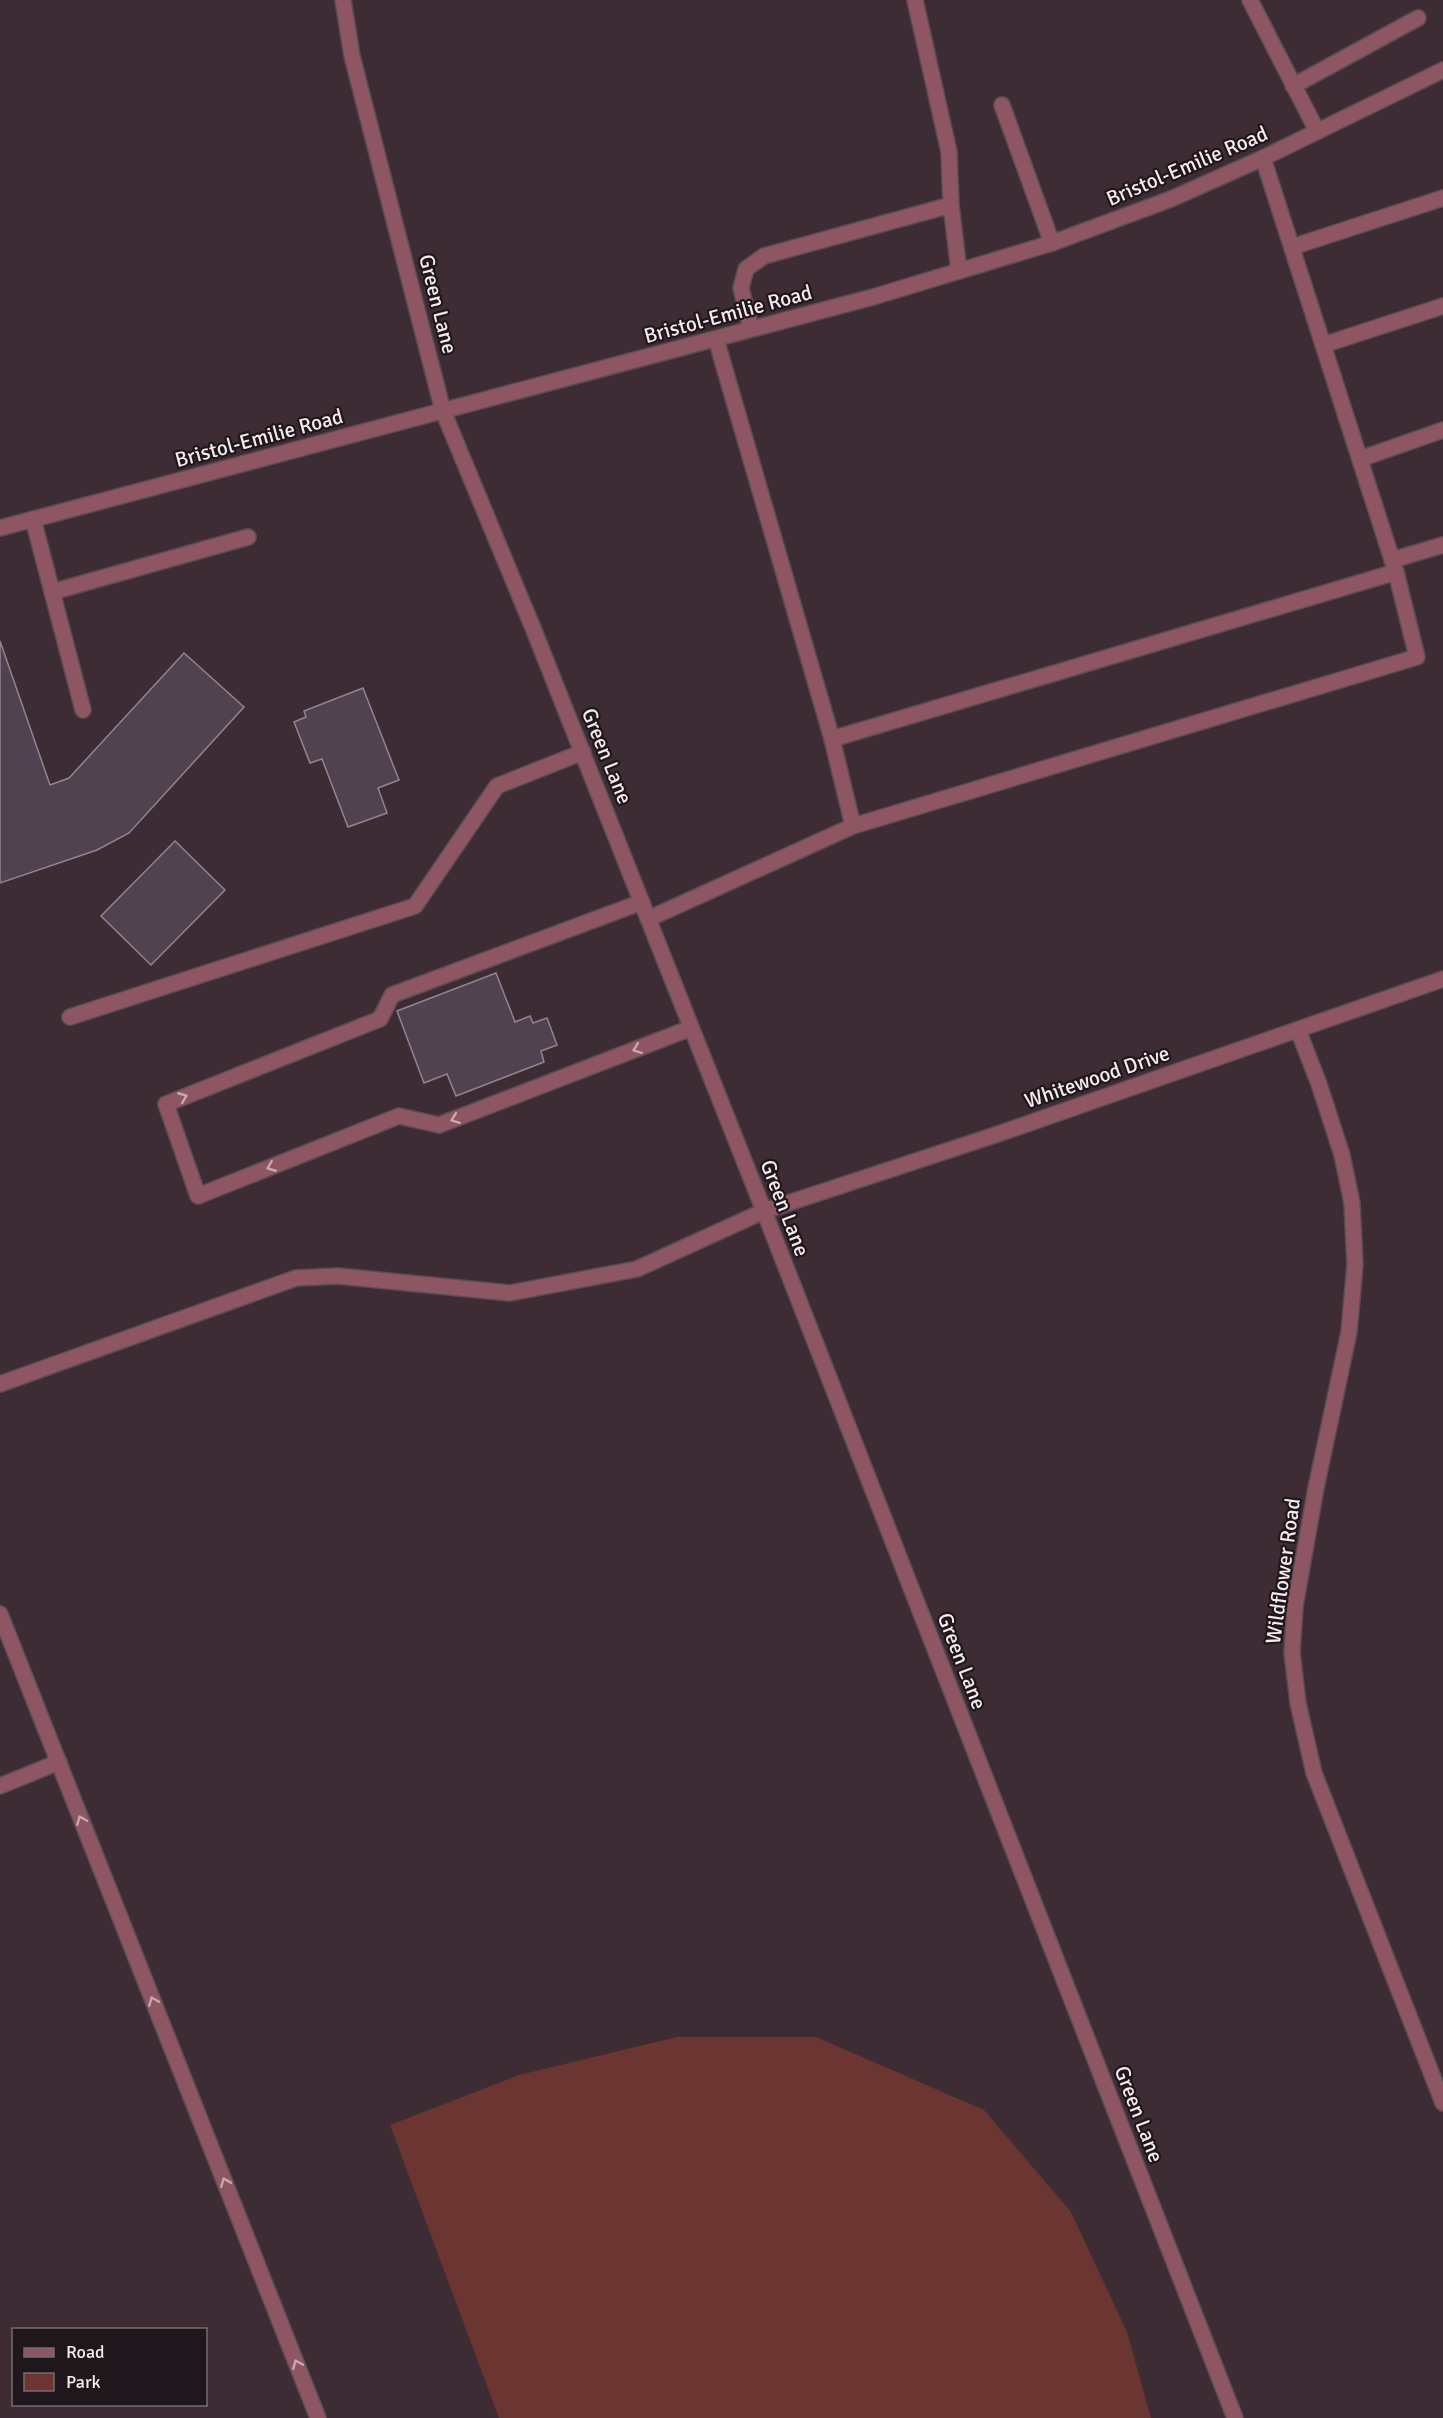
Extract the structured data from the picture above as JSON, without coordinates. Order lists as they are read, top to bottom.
{
  "streets": {
    "street": [
      "Bristol-Emilie Road",
      "Green Lane",
      "Whitewood Drive",
      "Wildflower Road"
    ]
  },
  "crossings": [
    ["Bristol-Emilie Road", "Green Lane"],
    ["Green Lane", "Whitewood Drive"],
    ["Whitewood Drive", "Wildflower Road"]
  ],
  "legend": ["Road", "Park"]
}
